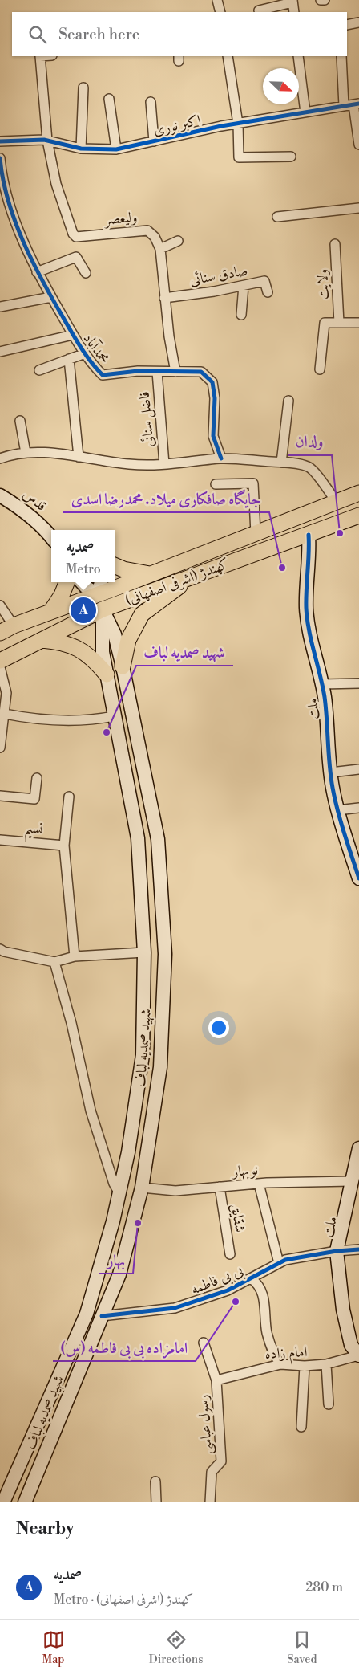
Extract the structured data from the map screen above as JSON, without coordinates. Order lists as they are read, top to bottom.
{
  "streets": {
    "main road": [
      "قدس",
      "کهندژ (اشرفی اصفهانی)",
      "ملت",
      "شهید صمدیه لباف"
    ],
    "street": [
      "اکبر نوری",
      "ولیعصر",
      "صادق سنائی",
      "ولایت",
      "محمدآباد",
      "فاضل سنائی",
      "نسیم",
      "نوبهار",
      "شقایق",
      "بی بی فاطمه",
      "امام زاده",
      "رسول عباسی"
    ]
  },
  "crossings": [
    ["اکبر نوری", "ولیعصر"],
    ["ولیعصر", "صادق سنائی"],
    ["ولیعصر", "محمدآباد"],
    ["محمدآباد", "فاضل سنائی"],
    ["کهندژ (اشرفی اصفهانی)", "ملت"],
    ["کهندژ (اشرفی اصفهانی)", "شهید صمدیه لباف"],
    ["ملت", "نوبهار"],
    ["ملت", "بی بی فاطمه"],
    ["ملت", "امام زاده"],
    ["شهید صمدیه لباف", "نوبهار"],
    ["شهید صمدیه لباف", "بی بی فاطمه"],
    ["نوبهار", "شقایق"],
    ["امام زاده", "رسول عباسی"]
  ],
  "places": [
    "ولدان",
    "جایگاه صافکاری میلاد. محمدرضا اسدی",
    "شهید صمدیه لباف",
    "بهار",
    "امامزاده بی بی فاطمه (س)"
  ],
  "north": "bottom right",
  "page": {
    "search": "Search here",
    "popup": ["صمدیه", "Metro"],
    "pins": "A",
    "heading": "Nearby",
    "list": [
      {
        "mark": "A",
        "name": "صمدیه",
        "note": "Metro · کهندژ (اشرفی اصفهانی)",
        "value": "280 m"
      }
    ],
    "nav": ["Map", "Directions", "Saved"]
  }
}
